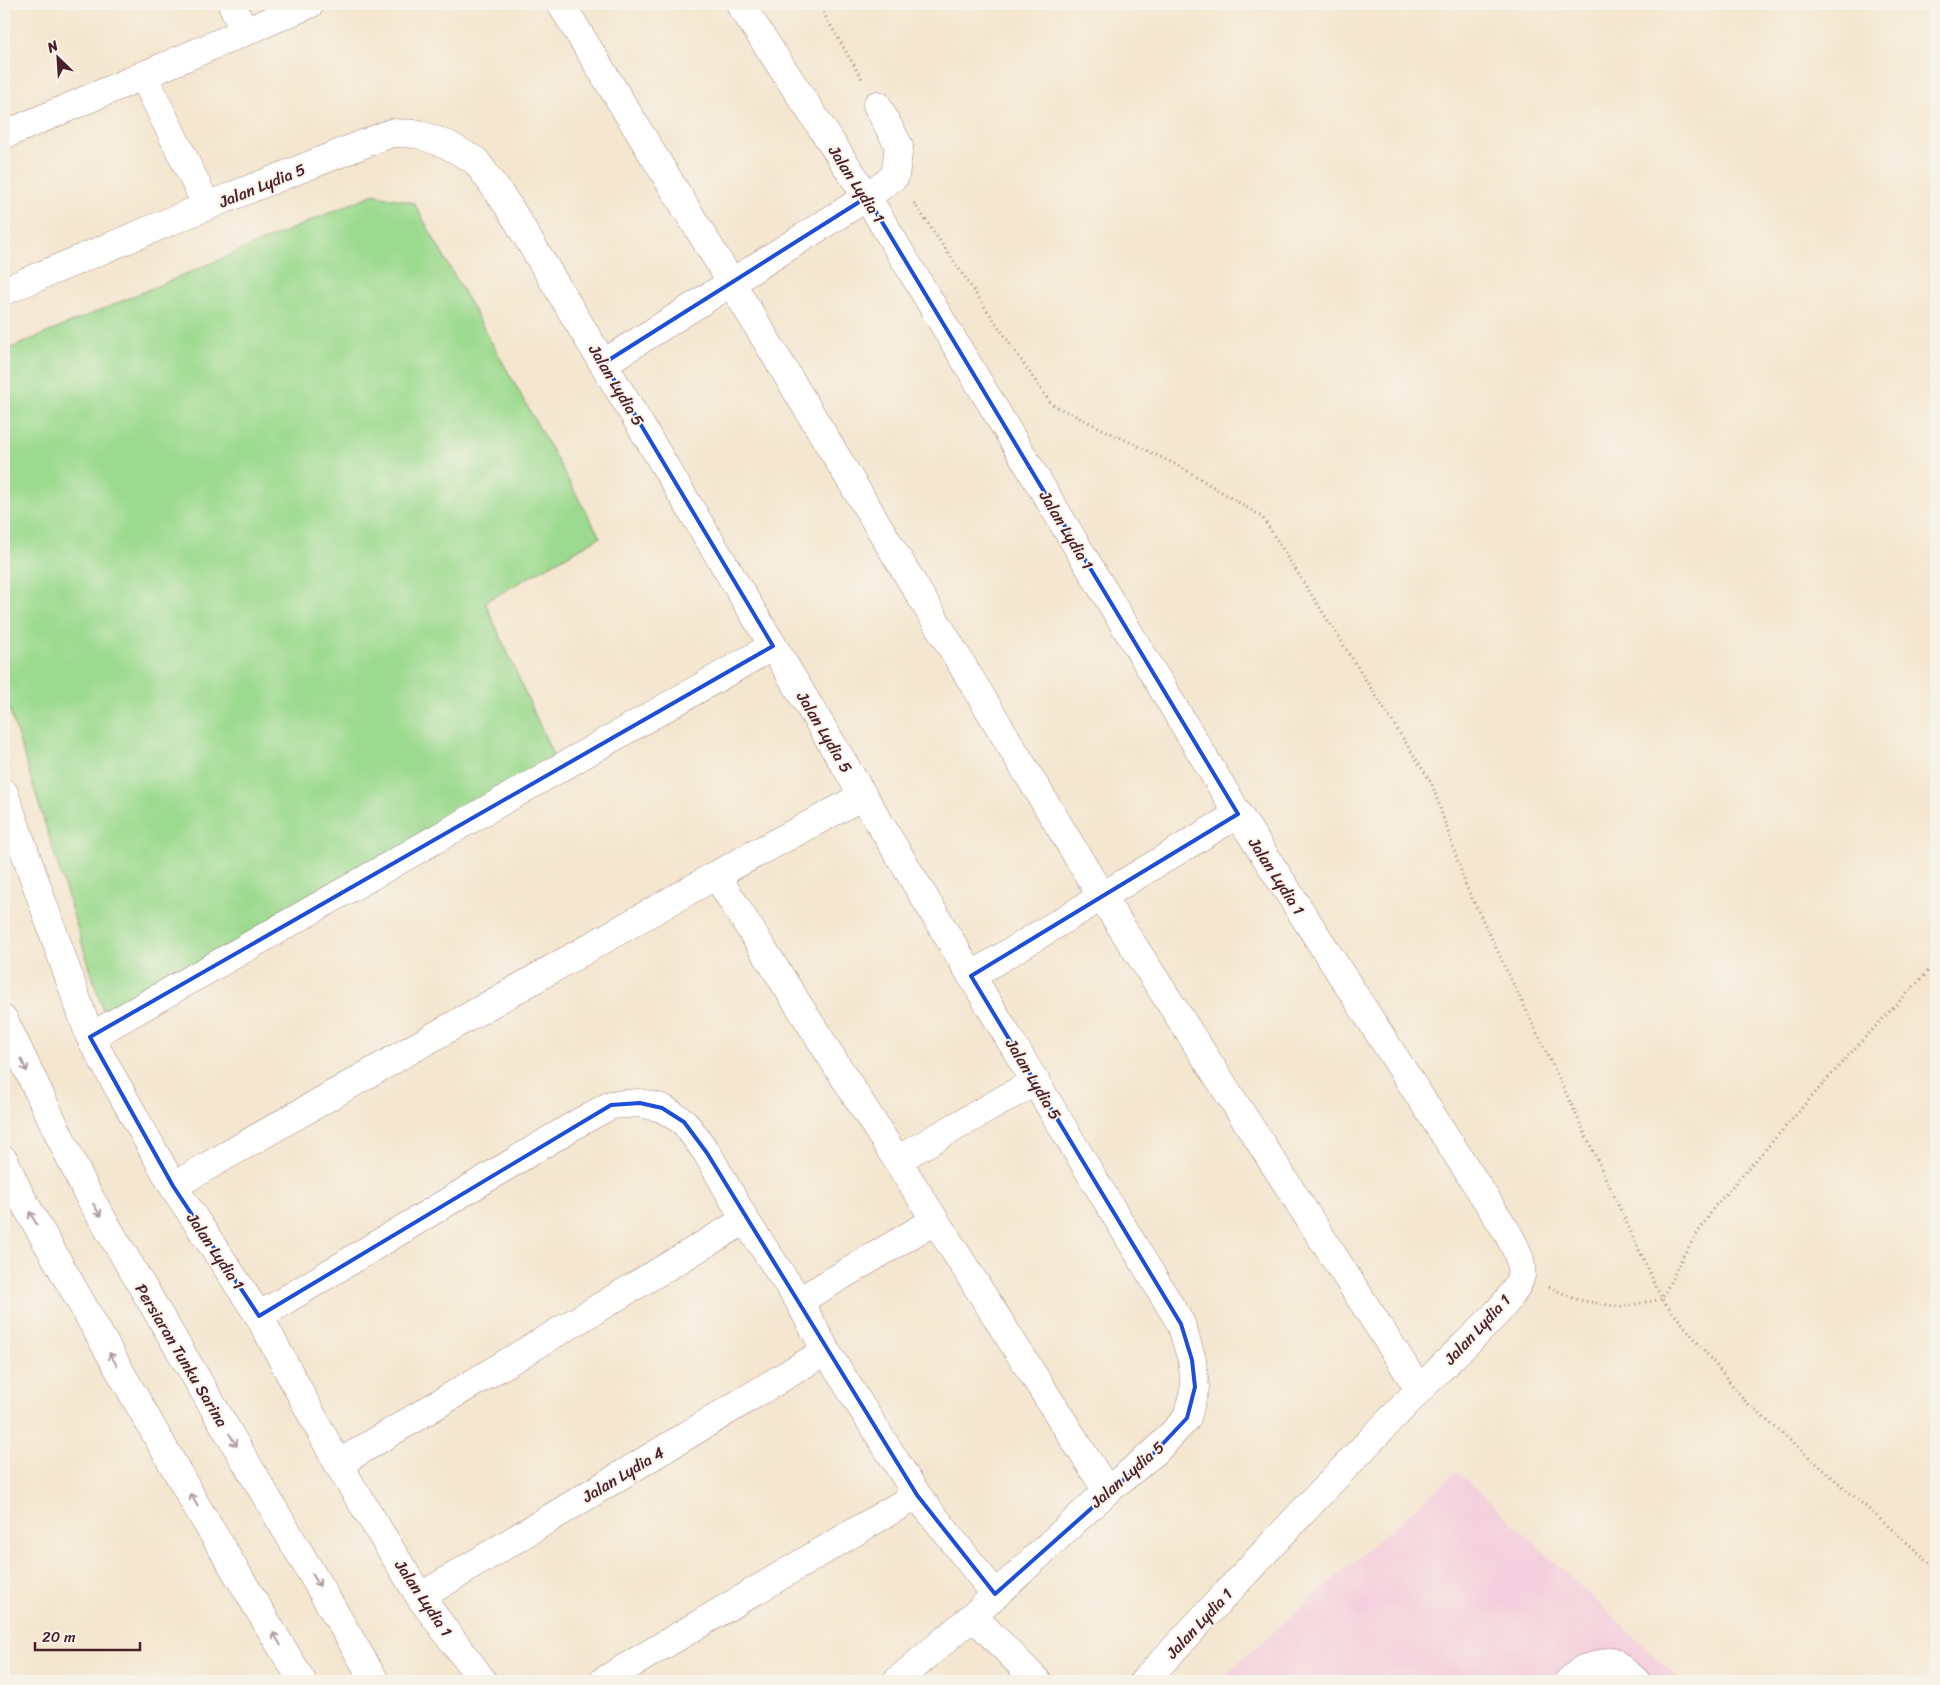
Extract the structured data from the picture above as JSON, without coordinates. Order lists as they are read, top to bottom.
{
  "streets": {
    "street": [
      "Jalan Lydia 1",
      "Jalan Lydia 5",
      "Persiaran Tunku Sarina",
      "Jalan Lydia 4"
    ]
  },
  "crossings": [
    ["Jalan Lydia 1", "Jalan Lydia 4"]
  ],
  "scale_bar": "20 m",
  "north": "top left"
}
